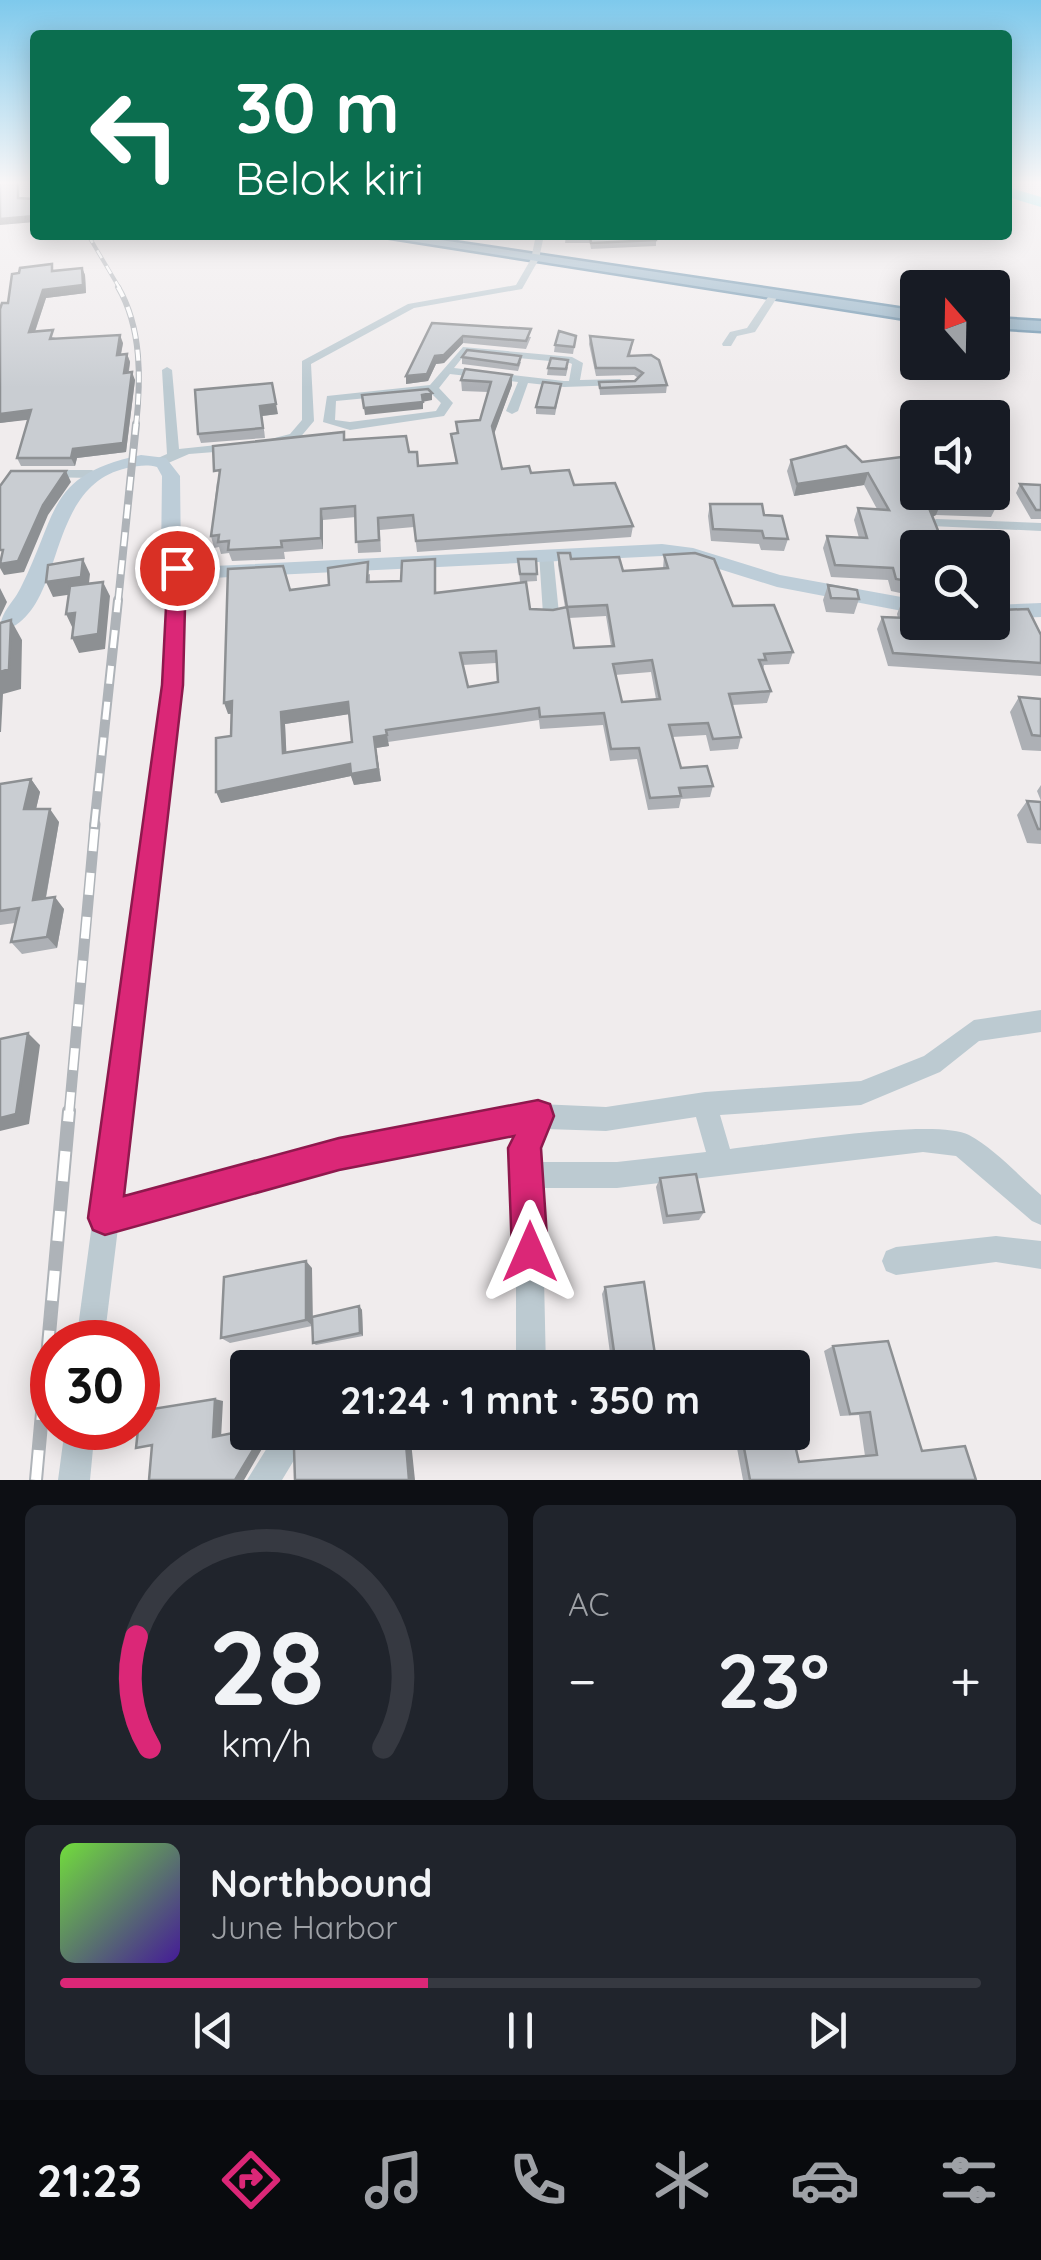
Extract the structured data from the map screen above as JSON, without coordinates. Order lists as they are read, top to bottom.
{
  "north": "top",
  "page": {
    "turn": ["30 m", "Belok kiri"],
    "limit": "30",
    "trip": "21:24 · 1 mnt · 350 m",
    "tile": "AC",
    "heat": ["−", "23°", "+"],
    "song": ["Northbound", "June Harbor"],
    "tabs": "21:23",
    "gauge": ["28", "km/h"]
  }
}
